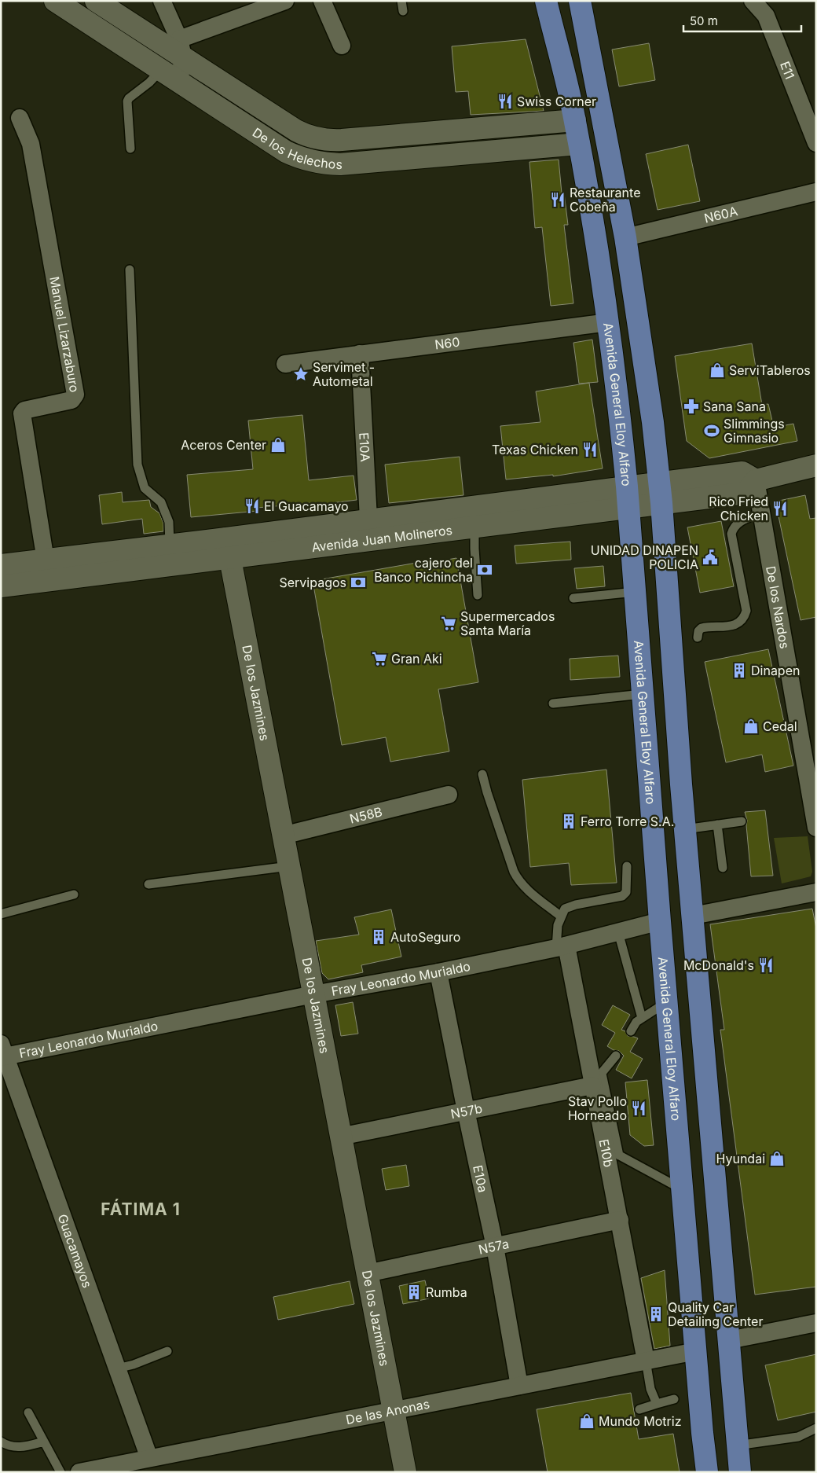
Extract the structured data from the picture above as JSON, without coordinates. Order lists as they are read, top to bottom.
{
  "streets": {
    "main road": ["Avenida General Eloy Alfaro"],
    "street": [
      "E11",
      "De los Helechos",
      "N60A",
      "Manuel Lizarzaburo",
      "N60",
      "E10A",
      "Avenida Juan Molineros",
      "De los Nardos",
      "De los Jazmines",
      "N58B",
      "Fray Leonardo Murialdo",
      "N57b",
      "E10b",
      "E10a",
      "N57a",
      "Guacamayos",
      "De las Anonas"
    ]
  },
  "crossings": [
    ["De los Helechos", "Avenida General Eloy Alfaro"],
    ["Manuel Lizarzaburo", "Avenida Juan Molineros"],
    ["N60", "Avenida General Eloy Alfaro"],
    ["N60", "E10A"],
    ["Avenida General Eloy Alfaro", "Avenida Juan Molineros"],
    ["Avenida General Eloy Alfaro", "Fray Leonardo Murialdo"],
    ["Avenida General Eloy Alfaro", "De las Anonas"],
    ["E10A", "Avenida Juan Molineros"],
    ["Avenida Juan Molineros", "De los Nardos"],
    ["Avenida Juan Molineros", "De los Jazmines"],
    ["De los Jazmines", "N58B"],
    ["De los Jazmines", "Fray Leonardo Murialdo"],
    ["De los Jazmines", "N57b"],
    ["De los Jazmines", "N57a"],
    ["De los Jazmines", "De las Anonas"],
    ["Fray Leonardo Murialdo", "E10b"],
    ["Fray Leonardo Murialdo", "E10a"],
    ["Fray Leonardo Murialdo", "Guacamayos"],
    ["N57b", "E10b"],
    ["N57b", "E10a"],
    ["E10b", "N57a"],
    ["E10b", "De las Anonas"],
    ["E10a", "N57a"],
    ["E10a", "De las Anonas"],
    ["Guacamayos", "De las Anonas"]
  ],
  "districts": ["FÁTIMA 1"],
  "places": {
    "restaurant": [
      "Swiss Corner",
      "Restaurante Cobeña",
      "Texas Chicken",
      "El Guacamayo",
      "Rico Fried Chicken",
      "McDonald's",
      "Stav Pollo Horneado"
    ],
    "shop": [
      "ServiTableros",
      "Aceros Center",
      "Cedal",
      "Hyundai",
      "Mundo Motriz"
    ],
    "place": ["Servimet - Autometal"],
    "pharmacy": ["Sana Sana"],
    "sports": ["Slimmings Gimnasio"],
    "public building": ["UNIDAD DINAPEN POLICIA"],
    "bank": ["cajero del Banco Pichincha", "Servipagos"],
    "supermarket": ["Supermercados Santa María", "Gran Aki"],
    "building": [
      "Dinapen",
      "Ferro Torre S.A.",
      "AutoSeguro",
      "Rumba",
      "Quality Car Detailing Center"
    ]
  },
  "scale_bar": "50 m"
}
